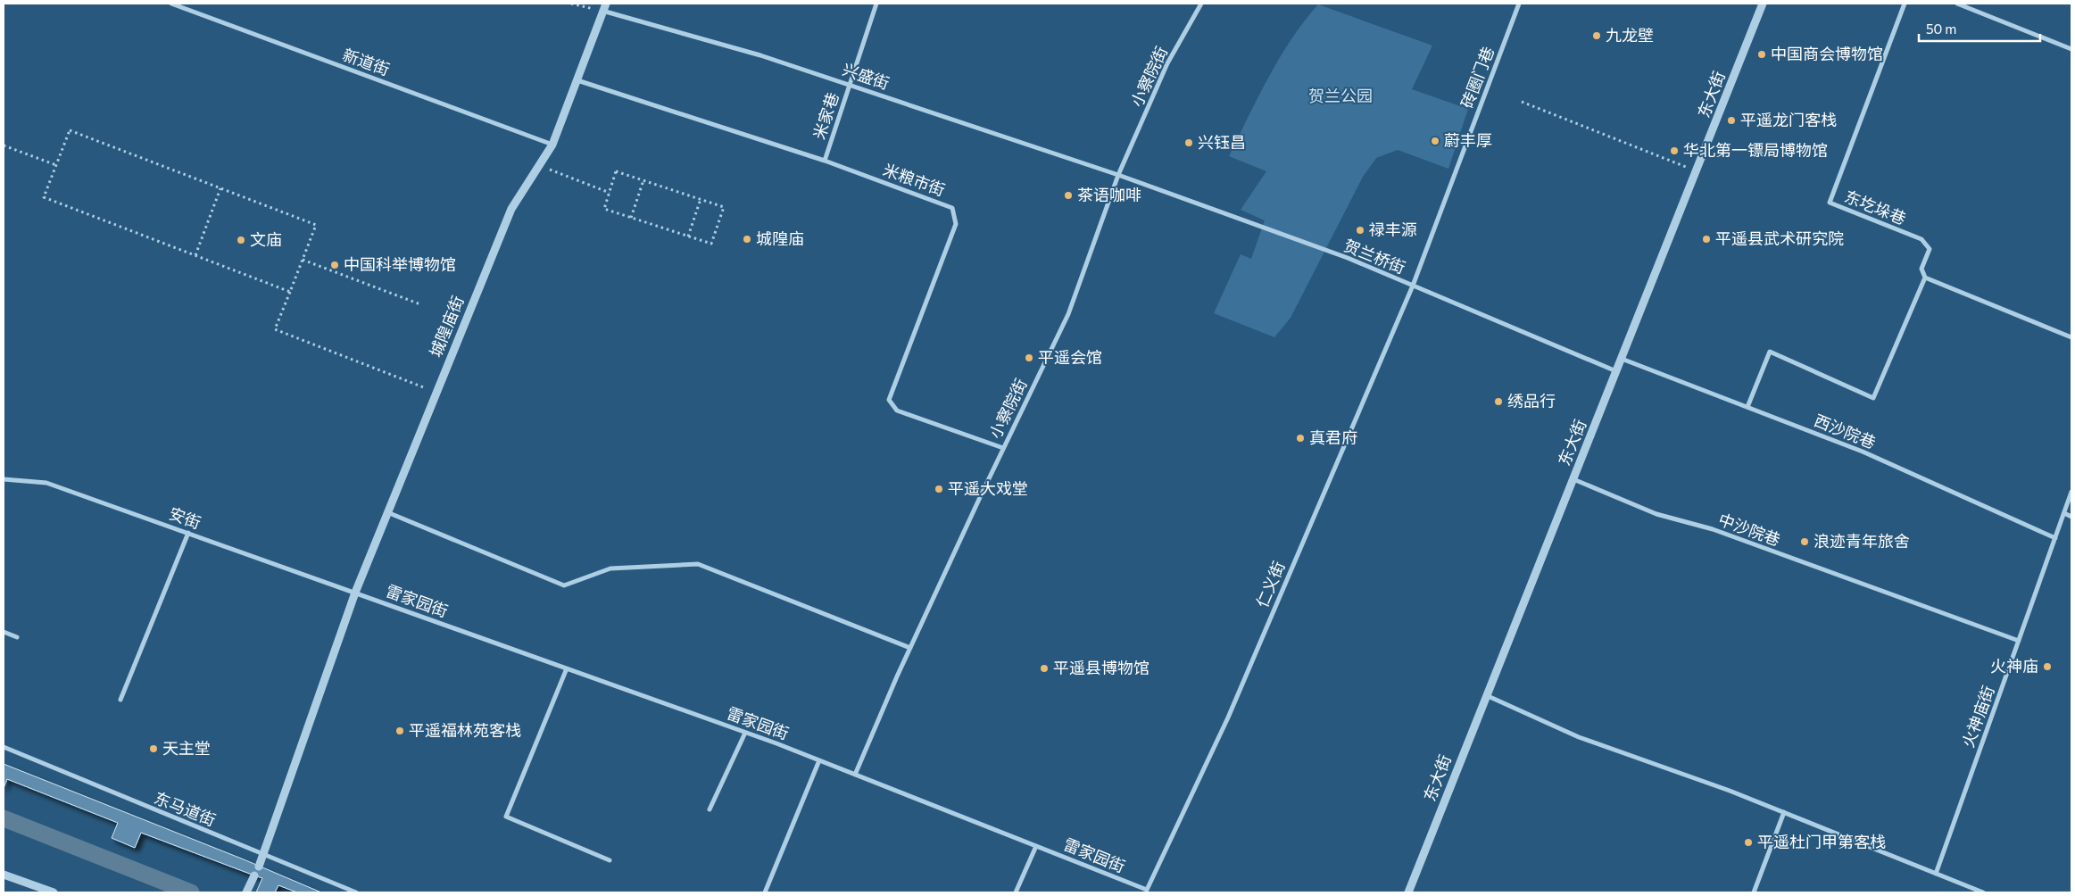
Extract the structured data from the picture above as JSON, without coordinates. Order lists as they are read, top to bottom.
{
  "streets": {
    "street": [
      "新道街",
      "兴盛街",
      "小察院街",
      "砖圈门巷",
      "东大街",
      "米家巷",
      "米粮市街",
      "东圪垛巷",
      "贺兰桥街",
      "城隍庙街",
      "西沙院巷",
      "安街",
      "中沙院巷",
      "仁义街",
      "雷家园街",
      "火神庙街",
      "东马道街"
    ]
  },
  "crossings": [
    ["新道街", "城隍庙街"],
    ["兴盛街", "小察院街"],
    ["兴盛街", "米家巷"],
    ["兴盛街", "贺兰桥街"],
    ["兴盛街", "城隍庙街"],
    ["小察院街", "米粮市街"],
    ["小察院街", "贺兰桥街"],
    ["小察院街", "雷家园街"],
    ["砖圈门巷", "贺兰桥街"],
    ["砖圈门巷", "仁义街"],
    ["东大街", "贺兰桥街"],
    ["东大街", "西沙院巷"],
    ["东大街", "中沙院巷"],
    ["米家巷", "米粮市街"],
    ["米粮市街", "城隍庙街"],
    ["贺兰桥街", "仁义街"],
    ["城隍庙街", "安街"],
    ["城隍庙街", "雷家园街"],
    ["城隍庙街", "东马道街"],
    ["西沙院巷", "火神庙街"],
    ["安街", "雷家园街"],
    ["中沙院巷", "火神庙街"],
    ["仁义街", "雷家园街"]
  ],
  "parks": ["贺兰公园"],
  "places": [
    "九龙壁",
    "中国商会博物馆",
    "平遥龙门客栈",
    "蔚丰厚",
    "兴钰昌",
    "华北第一镖局博物馆",
    "茶语咖啡",
    "禄丰源",
    "城隍庙",
    "平遥县武术研究院",
    "文庙",
    "中国科举博物馆",
    "平遥会馆",
    "绣品行",
    "真君府",
    "平遥大戏堂",
    "浪迹青年旅舍",
    "火神庙",
    "平遥县博物馆",
    "平遥福林苑客栈",
    "天主堂",
    "平遥杜门甲第客栈"
  ],
  "scale_bar": "50 m"
}
